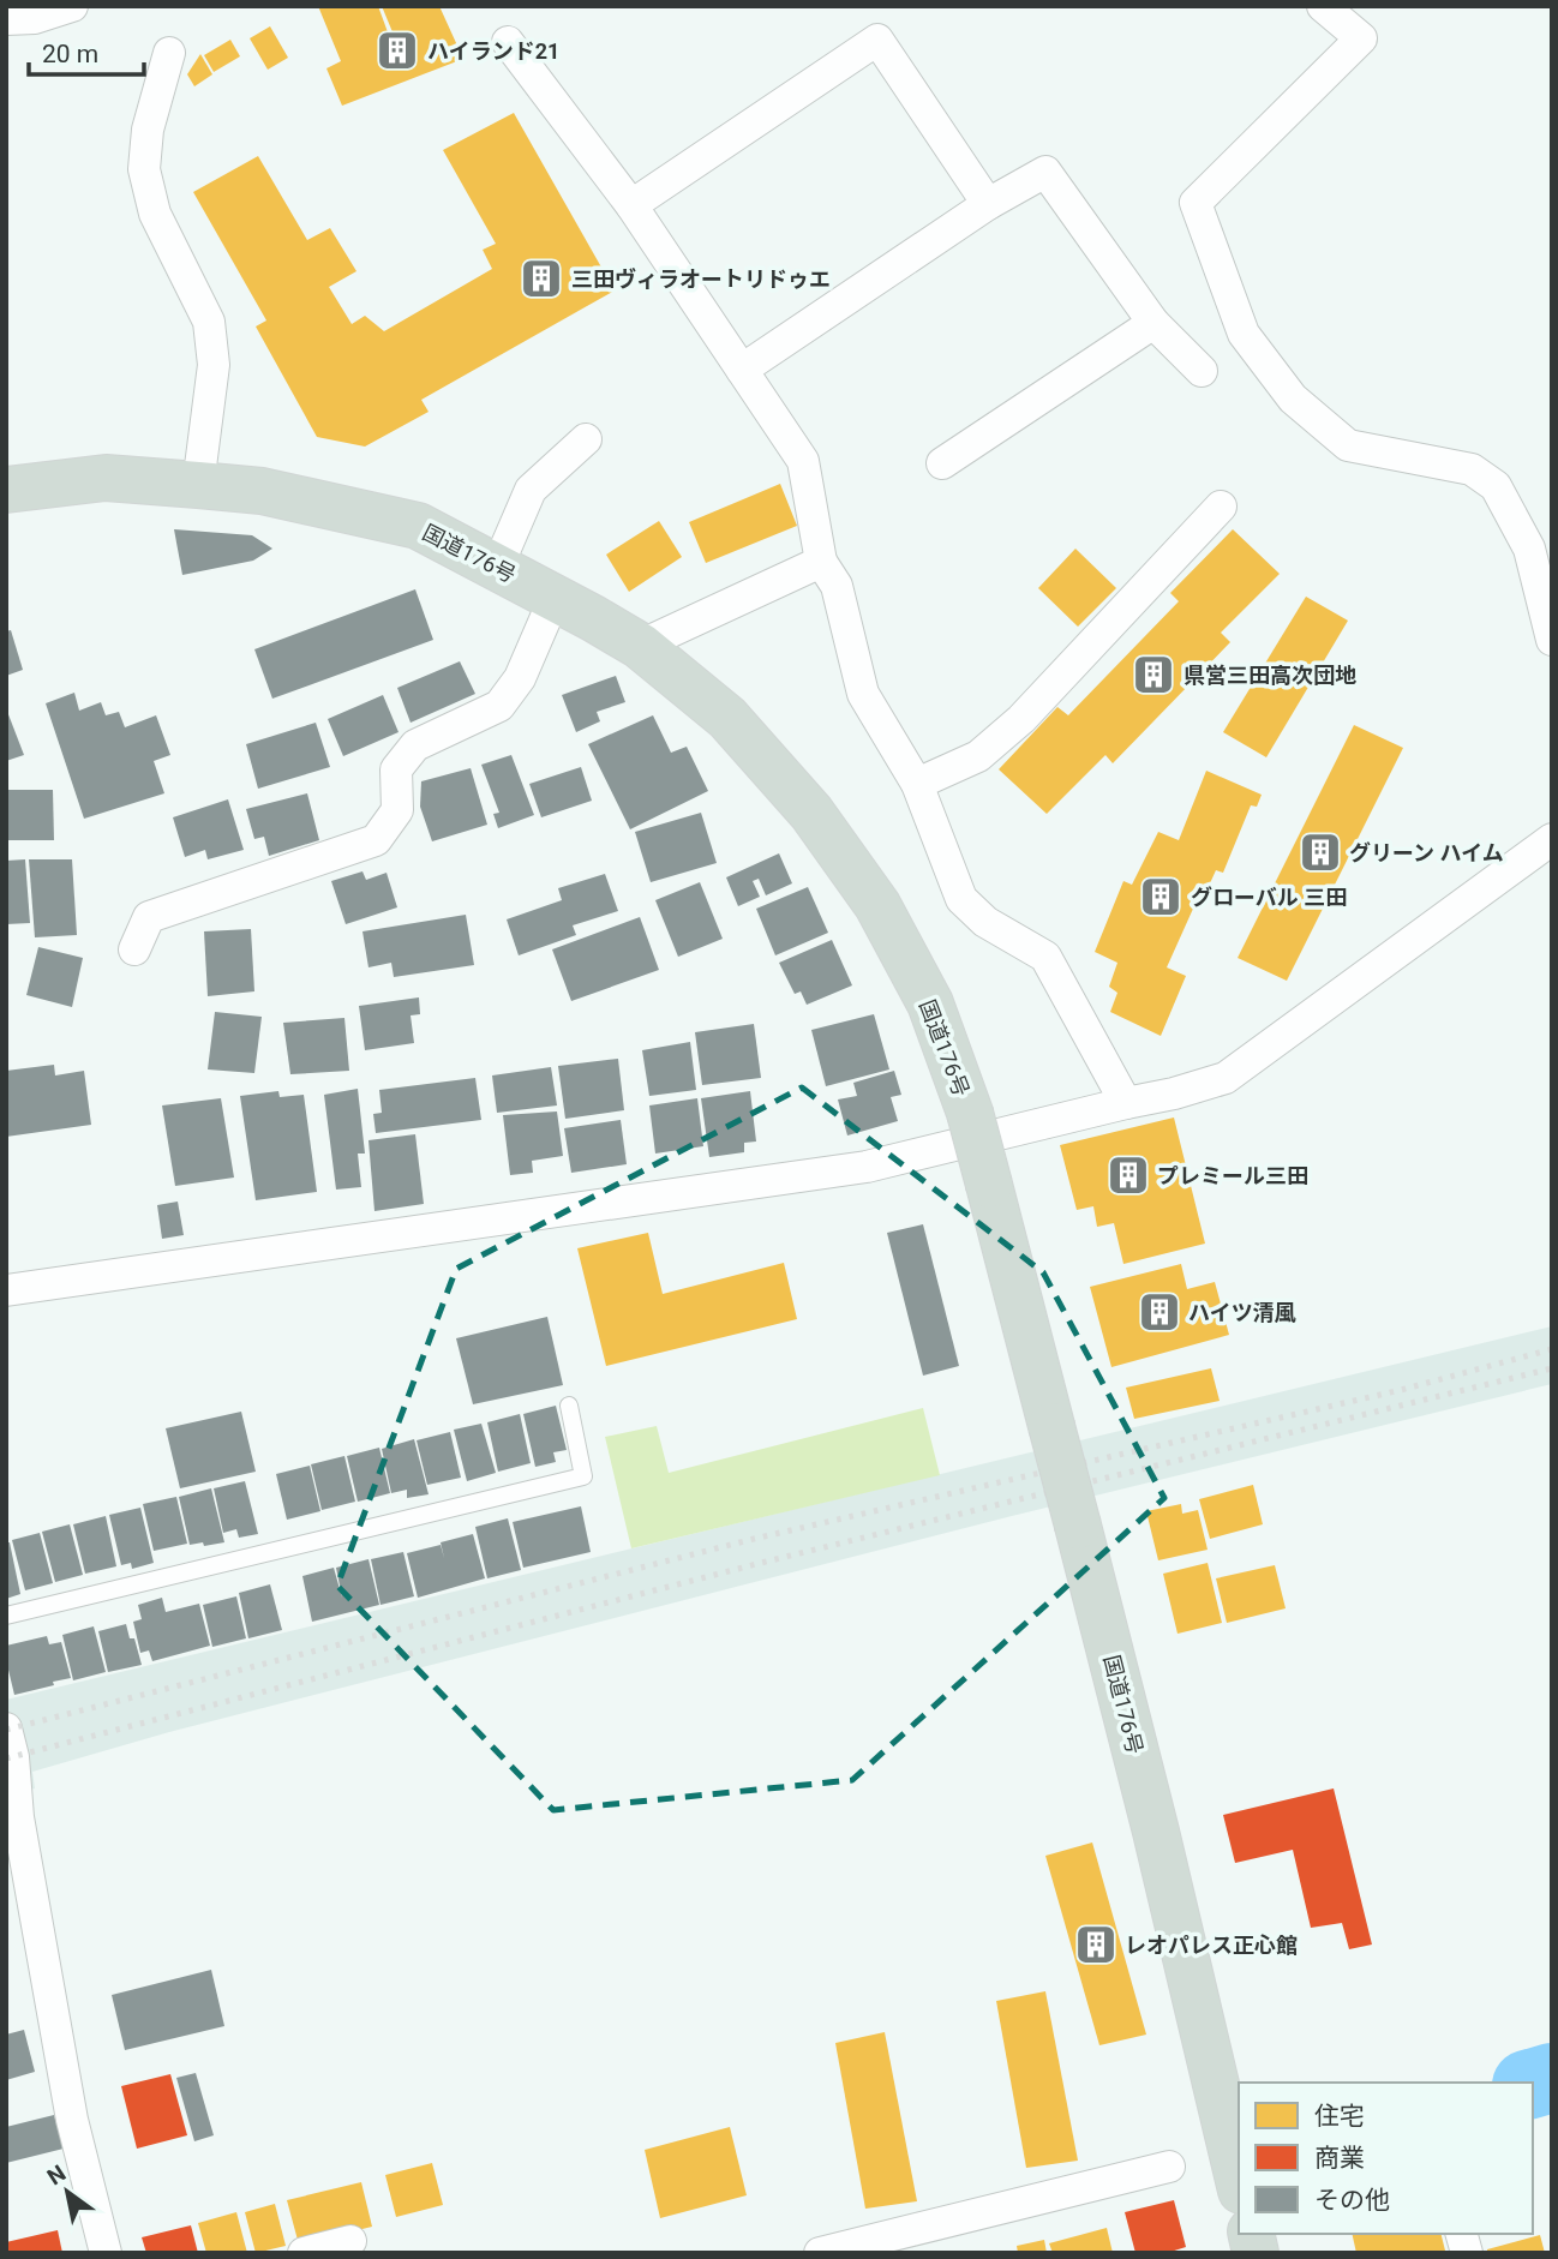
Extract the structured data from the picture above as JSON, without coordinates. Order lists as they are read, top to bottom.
{
  "streets": {
    "highway": ["国道176号"]
  },
  "places": {
    "building": [
      "ハイランド21",
      "三田ヴィラオートリドゥエ",
      "県営三田高次団地",
      "グリーン ハイム",
      "グローバル 三田",
      "プレミール三田",
      "ハイツ清風",
      "レオパレス正心館"
    ]
  },
  "legend": ["住宅", "商業", "その他"],
  "scale_bar": "20 m",
  "north": "top left"
}
